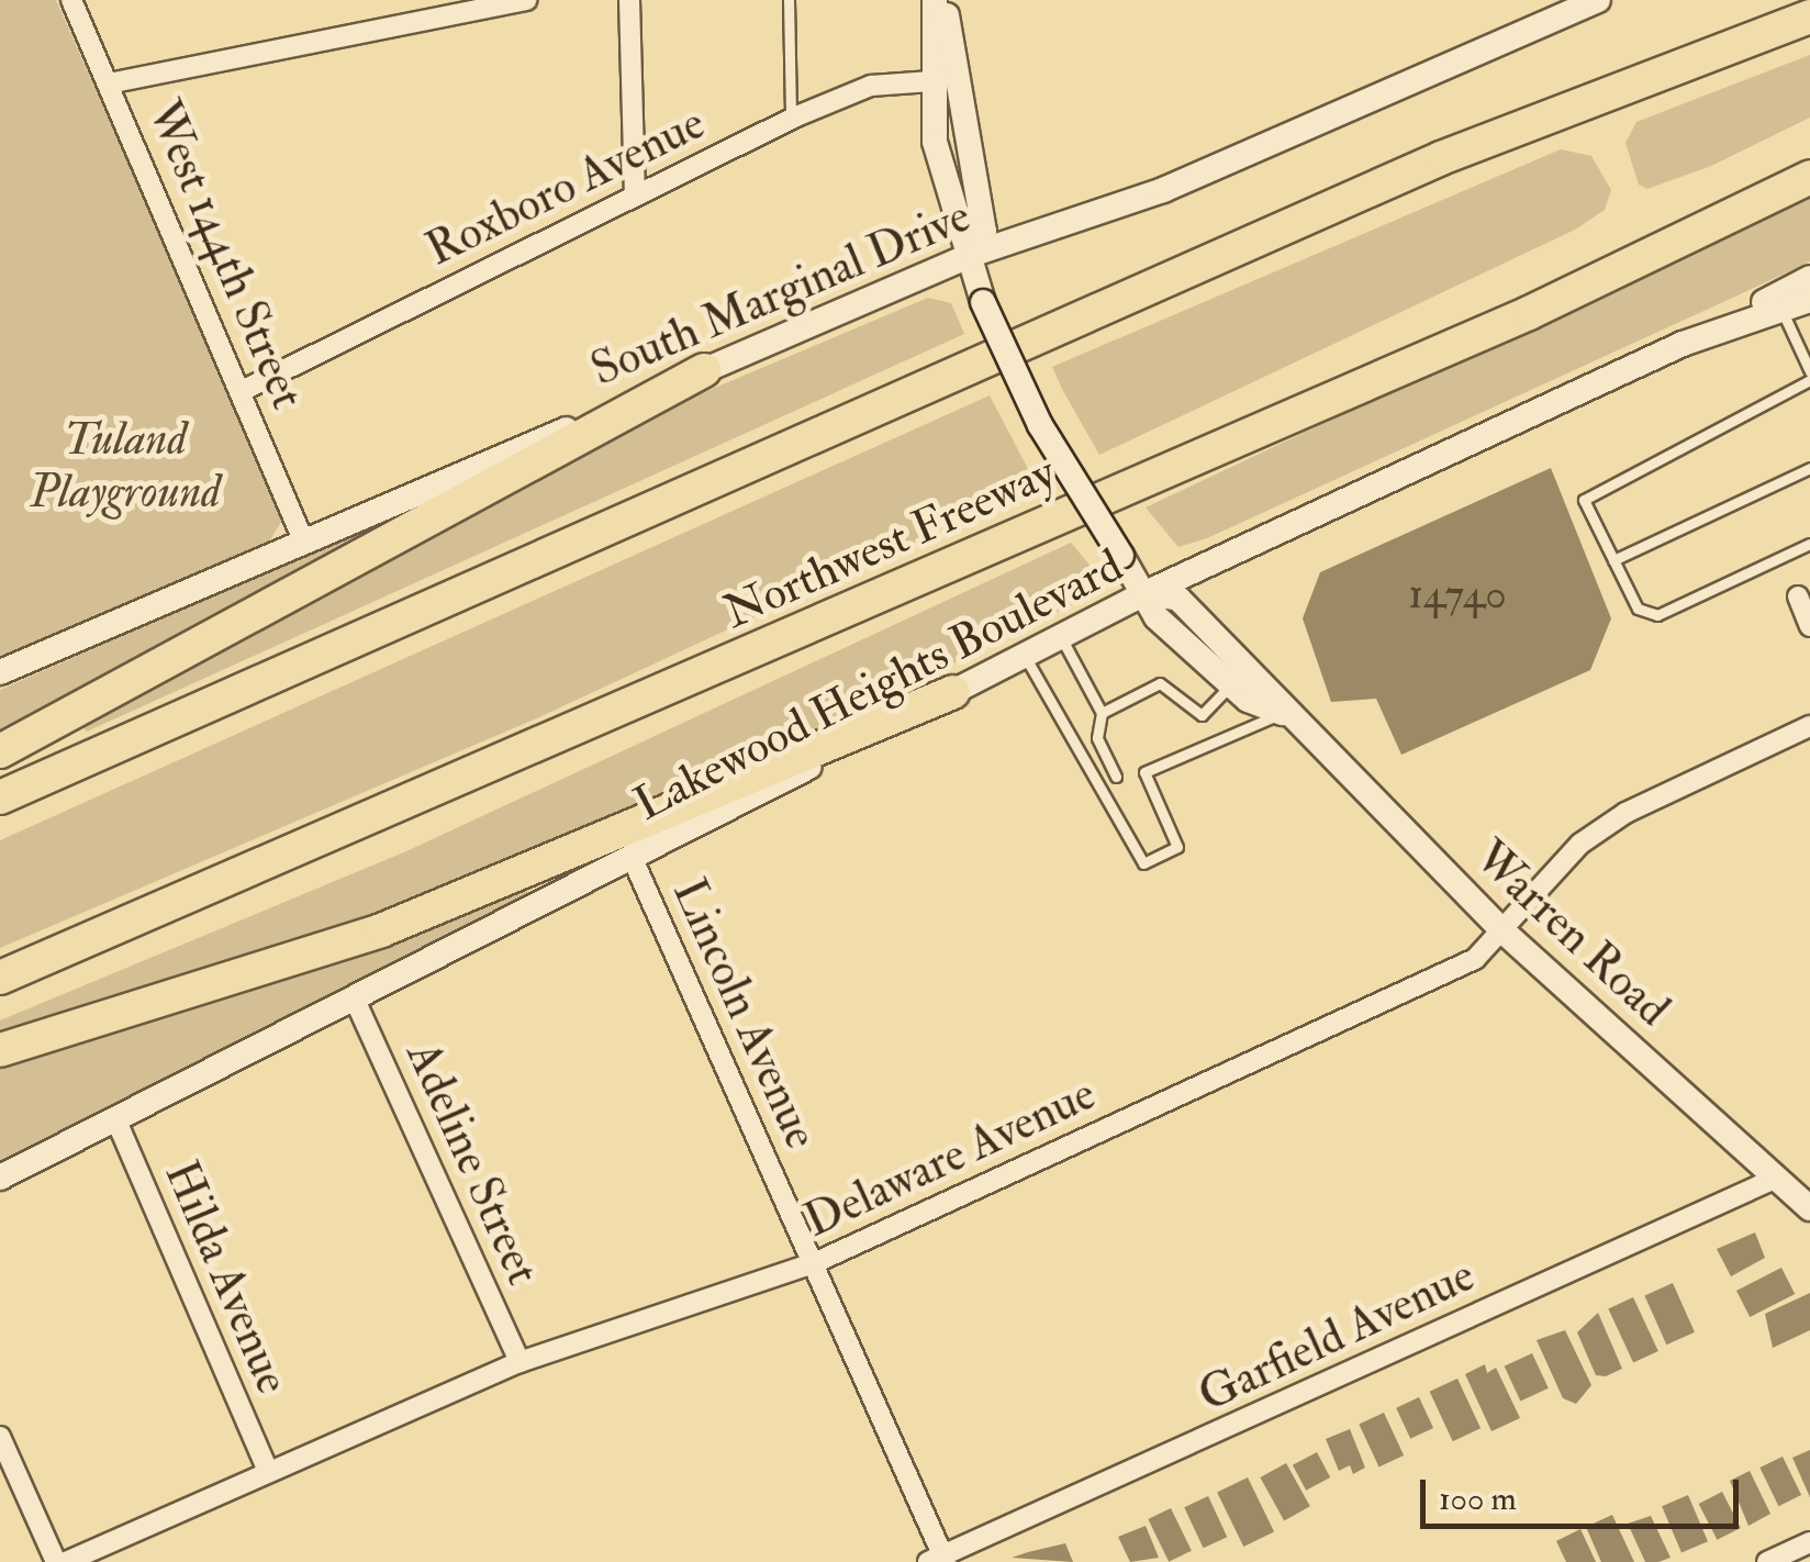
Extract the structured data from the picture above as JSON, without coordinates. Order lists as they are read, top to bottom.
{
  "streets": {
    "highway": ["Northwest Freeway"],
    "main road": ["South Marginal Drive", "Lakewood Heights Boulevard", "Warren Road"],
    "street": [
      "Roxboro Avenue",
      "West 144th Street",
      "Lincoln Avenue",
      "Delaware Avenue",
      "Adeline Street",
      "Hilda Avenue",
      "Garfield Avenue"
    ]
  },
  "crossings": [
    ["Roxboro Avenue", "West 144th Street"],
    ["Roxboro Avenue", "Warren Road"],
    ["West 144th Street", "South Marginal Drive"],
    ["South Marginal Drive", "Warren Road"],
    ["Lakewood Heights Boulevard", "Warren Road"],
    ["Lakewood Heights Boulevard", "Lincoln Avenue"],
    ["Lakewood Heights Boulevard", "Adeline Street"],
    ["Lakewood Heights Boulevard", "Hilda Avenue"],
    ["Warren Road", "Delaware Avenue"],
    ["Warren Road", "Garfield Avenue"],
    ["Lincoln Avenue", "Delaware Avenue"],
    ["Lincoln Avenue", "Garfield Avenue"],
    ["Delaware Avenue", "Adeline Street"],
    ["Delaware Avenue", "Hilda Avenue"]
  ],
  "parks": ["Tuland Playground"],
  "house_numbers": ["14740"],
  "scale_bar": "100 m"
}
